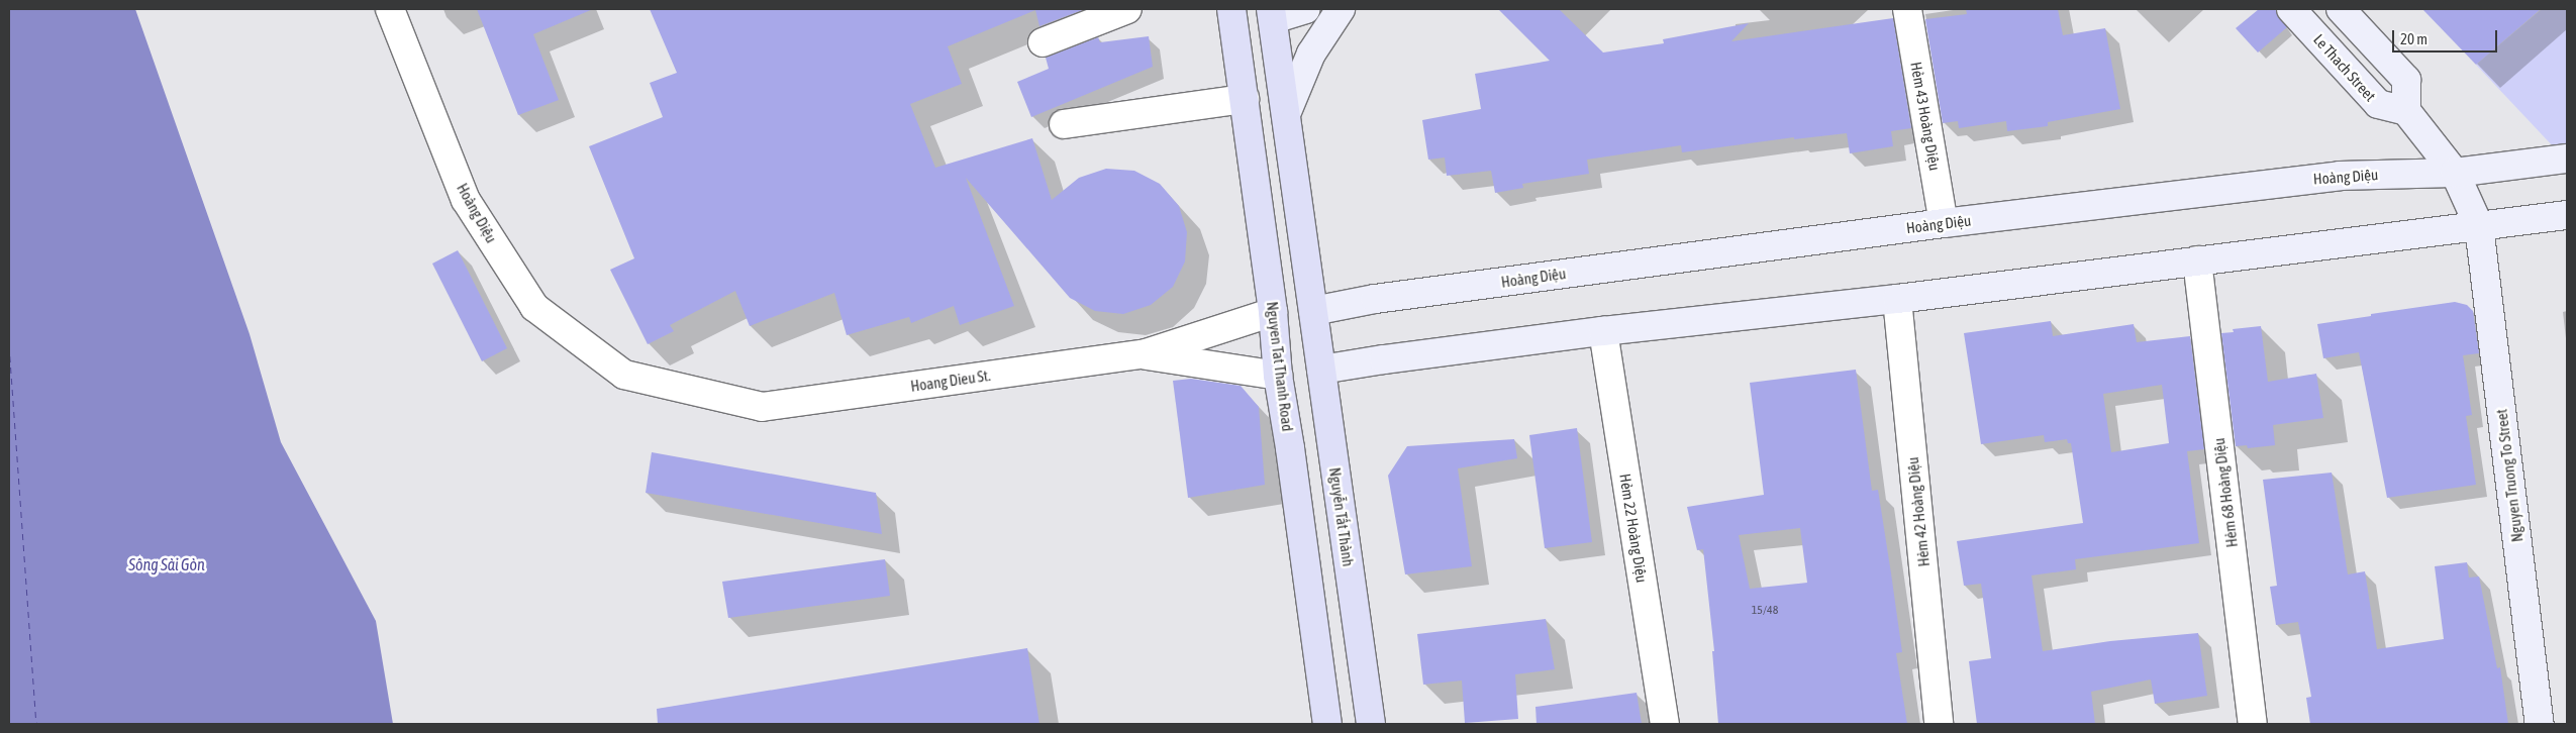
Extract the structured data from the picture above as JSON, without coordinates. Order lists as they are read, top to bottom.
{
  "streets": {
    "main road": [
      "Le Thach Street",
      "Hoàng Diệu",
      "Nguyen Tat Thanh Road",
      "Nguyen Truong To Street",
      "Nguyễn Tất Thành"
    ],
    "street": [
      "Hẻm 43 Hoàng Diệu",
      "Hoang Dieu St.",
      "Hẻm 68 Hoàng Diệu",
      "Hẻm 42 Hoàng Diệu",
      "Hẻm 22 Hoàng Diệu"
    ]
  },
  "crossings": [
    ["Hẻm 43 Hoàng Diệu", "Hoàng Diệu"],
    ["Hoàng Diệu", "Nguyen Truong To Street"],
    ["Hoàng Diệu", "Nguyễn Tất Thành"],
    ["Nguyen Tat Thanh Road", "Hoang Dieu St."]
  ],
  "water": ["Sông Sài Gòn"],
  "house_numbers": ["15/48"],
  "scale_bar": "20 m"
}
